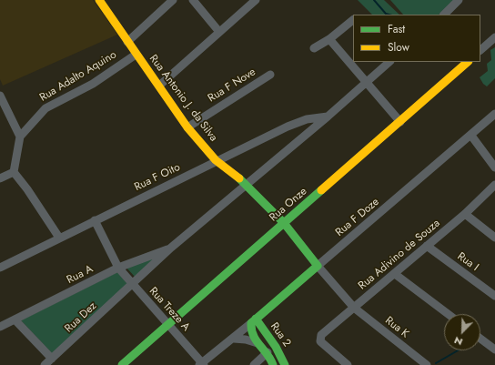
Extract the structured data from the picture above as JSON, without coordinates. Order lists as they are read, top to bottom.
{
  "streets": {
    "street": [
      "Rua Adalto Aquino",
      "Rua F Nove",
      "Rua Antonio J. da Silva",
      "Rua F Oito",
      "Rua Onze",
      "Rua F Doze",
      "Rua Adivino de Souza",
      "Rua I",
      "Rua A",
      "Rua Treze A",
      "Rua Dez",
      "Rua K",
      "Rua 2"
    ]
  },
  "crossings": [
    ["Rua Adalto Aquino", "Rua Antonio J. da Silva"],
    ["Rua F Nove", "Rua Antonio J. da Silva"],
    ["Rua Antonio J. da Silva", "Rua F Oito"],
    ["Rua Antonio J. da Silva", "Rua Onze"],
    ["Rua Antonio J. da Silva", "Rua F Doze"],
    ["Rua Antonio J. da Silva", "Rua Dez"],
    ["Rua Antonio J. da Silva", "Rua K"],
    ["Rua F Oito", "Rua Treze A"],
    ["Rua F Oito", "Rua Dez"],
    ["Rua Onze", "Rua Treze A"],
    ["Rua F Doze", "Rua Treze A"],
    ["Rua F Doze", "Rua K"],
    ["Rua F Doze", "Rua 2"],
    ["Rua Adivino de Souza", "Rua I"],
    ["Rua Adivino de Souza", "Rua K"],
    ["Rua A", "Rua Treze A"],
    ["Rua A", "Rua Dez"],
    ["Rua Treze A", "Rua Dez"]
  ],
  "legend": ["Fast", "Slow"],
  "north": "bottom left"
}
